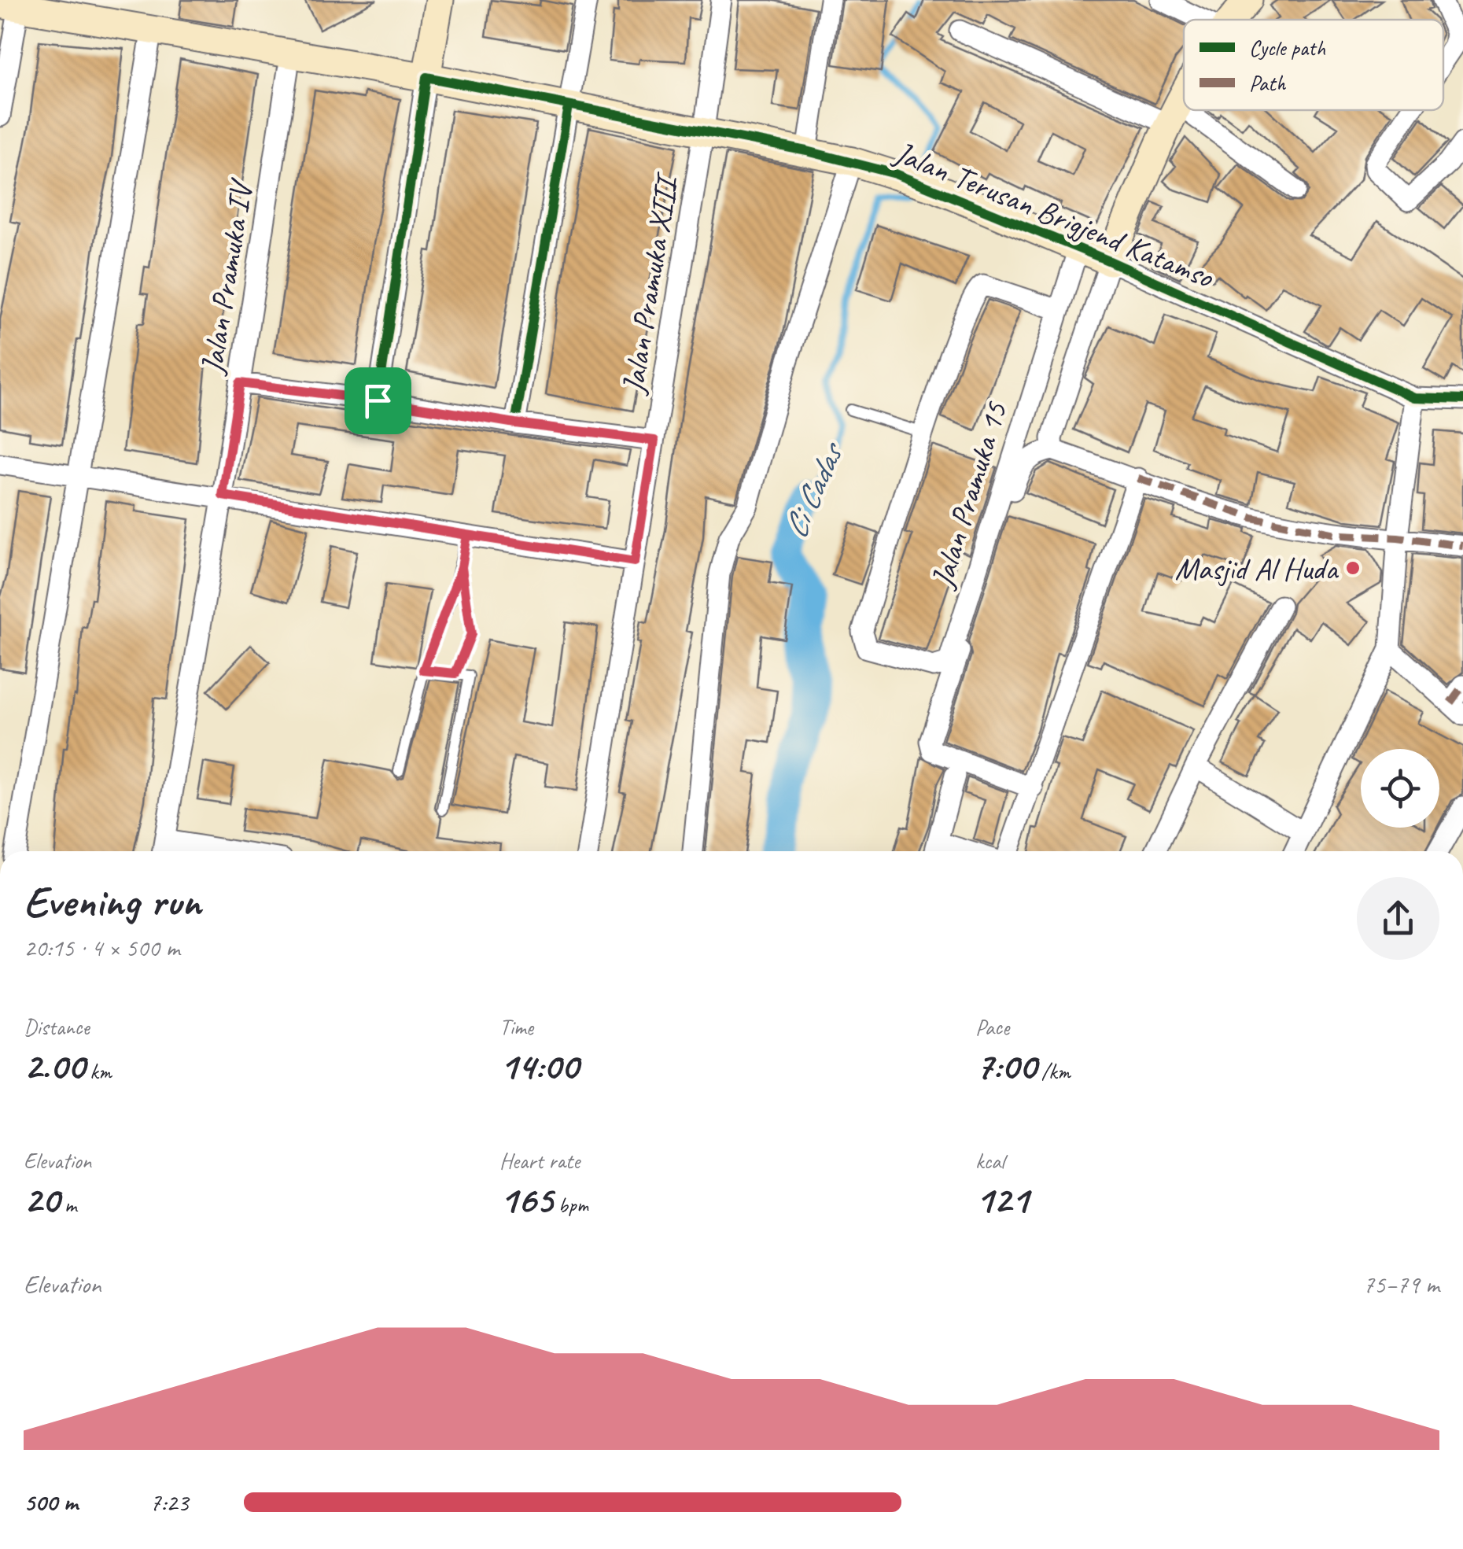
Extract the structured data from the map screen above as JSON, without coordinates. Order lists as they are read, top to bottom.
{
  "streets": {
    "street": [
      "Jalan Terusan Brigjend Katamso",
      "Jalan Pramuka IV",
      "Jalan Pramuka XIII",
      "Jalan Pramuka 15"
    ]
  },
  "crossings": [
    ["Jalan Terusan Brigjend Katamso", "Jalan Pramuka XIII"],
    ["Jalan Terusan Brigjend Katamso", "Jalan Pramuka 15"]
  ],
  "water": ["Ci Cadas"],
  "places": ["Masjid Al Huda"],
  "legend": ["Cycle path", "Path"],
  "page": {
    "heading": ["Evening run", "20:15 · 4 × 500 m"],
    "stats": [
      ["Distance", "2.00 km"],
      ["Time", "14:00"],
      ["Pace", "7:00 /km"],
      ["Elevation", "20 m"],
      ["Heart rate", "165 bpm"],
      ["kcal", "121"]
    ],
    "chart": ["Elevation", "75–79 m"],
    "list": [
      {
        "name": "500 m",
        "note": "7:23"
      }
    ]
  }
}
